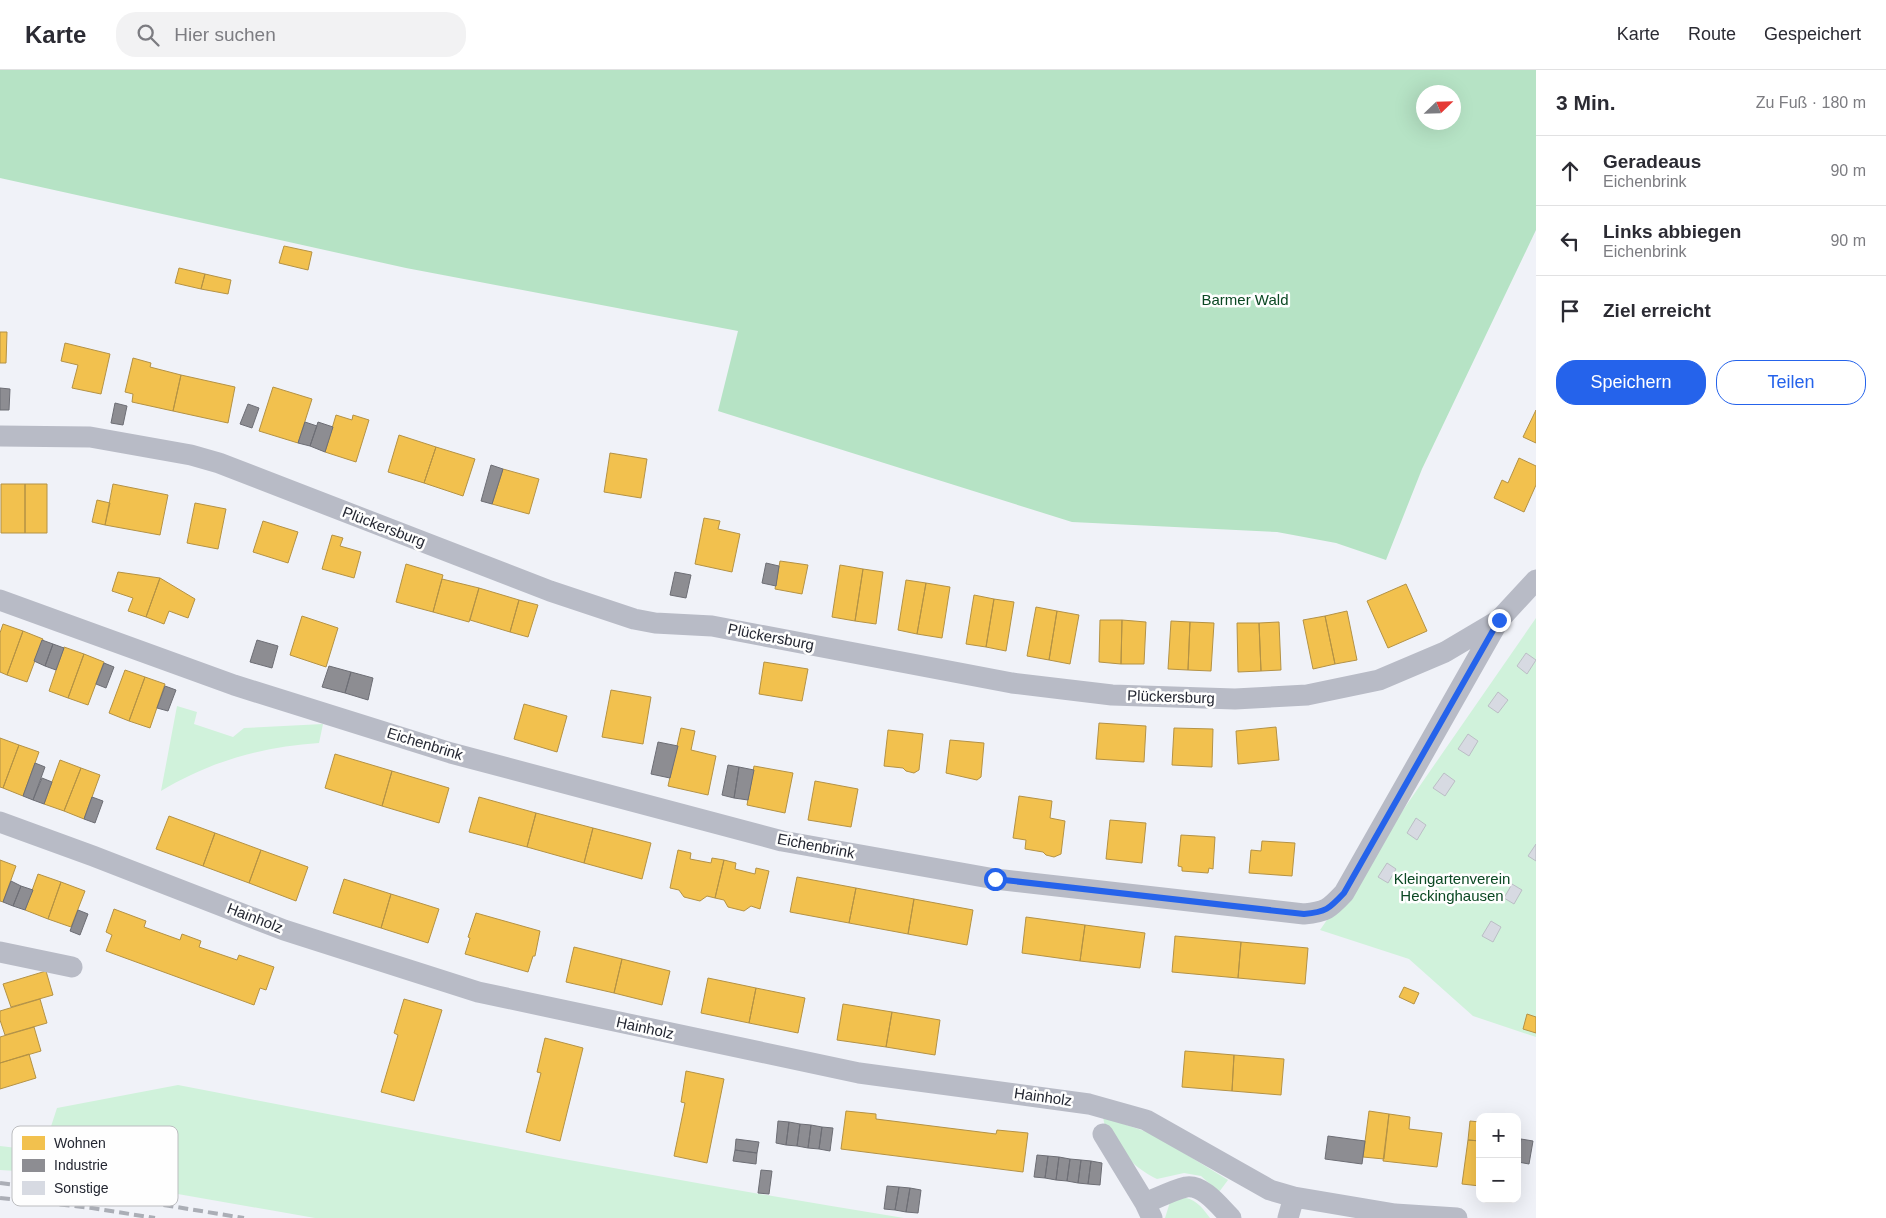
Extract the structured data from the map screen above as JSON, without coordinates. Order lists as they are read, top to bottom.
{
  "streets": {
    "street": ["Plückersburg", "Eichenbrink", "Hainholz"]
  },
  "crossings": [
    ["Plückersburg", "Eichenbrink"]
  ],
  "parks": ["Barmer Wald", "Kleingartenverein Heckinghausen"],
  "legend": ["Wohnen", "Industrie", "Sonstige"],
  "north": "top right",
  "page": {
    "header": "Karte",
    "search": "Hier suchen",
    "nav": ["Karte", "Route", "Gespeichert"],
    "heading": ["3 Min.", "Zu Fuß · 180 m"],
    "list": [
      ["Geradeaus", "Eichenbrink", "90 m"],
      ["Links abbiegen", "Eichenbrink", "90 m"],
      "Ziel erreicht"
    ],
    "buttons": ["Speichern", "Teilen"],
    "map_buttons": ["+", "−"]
  }
}
